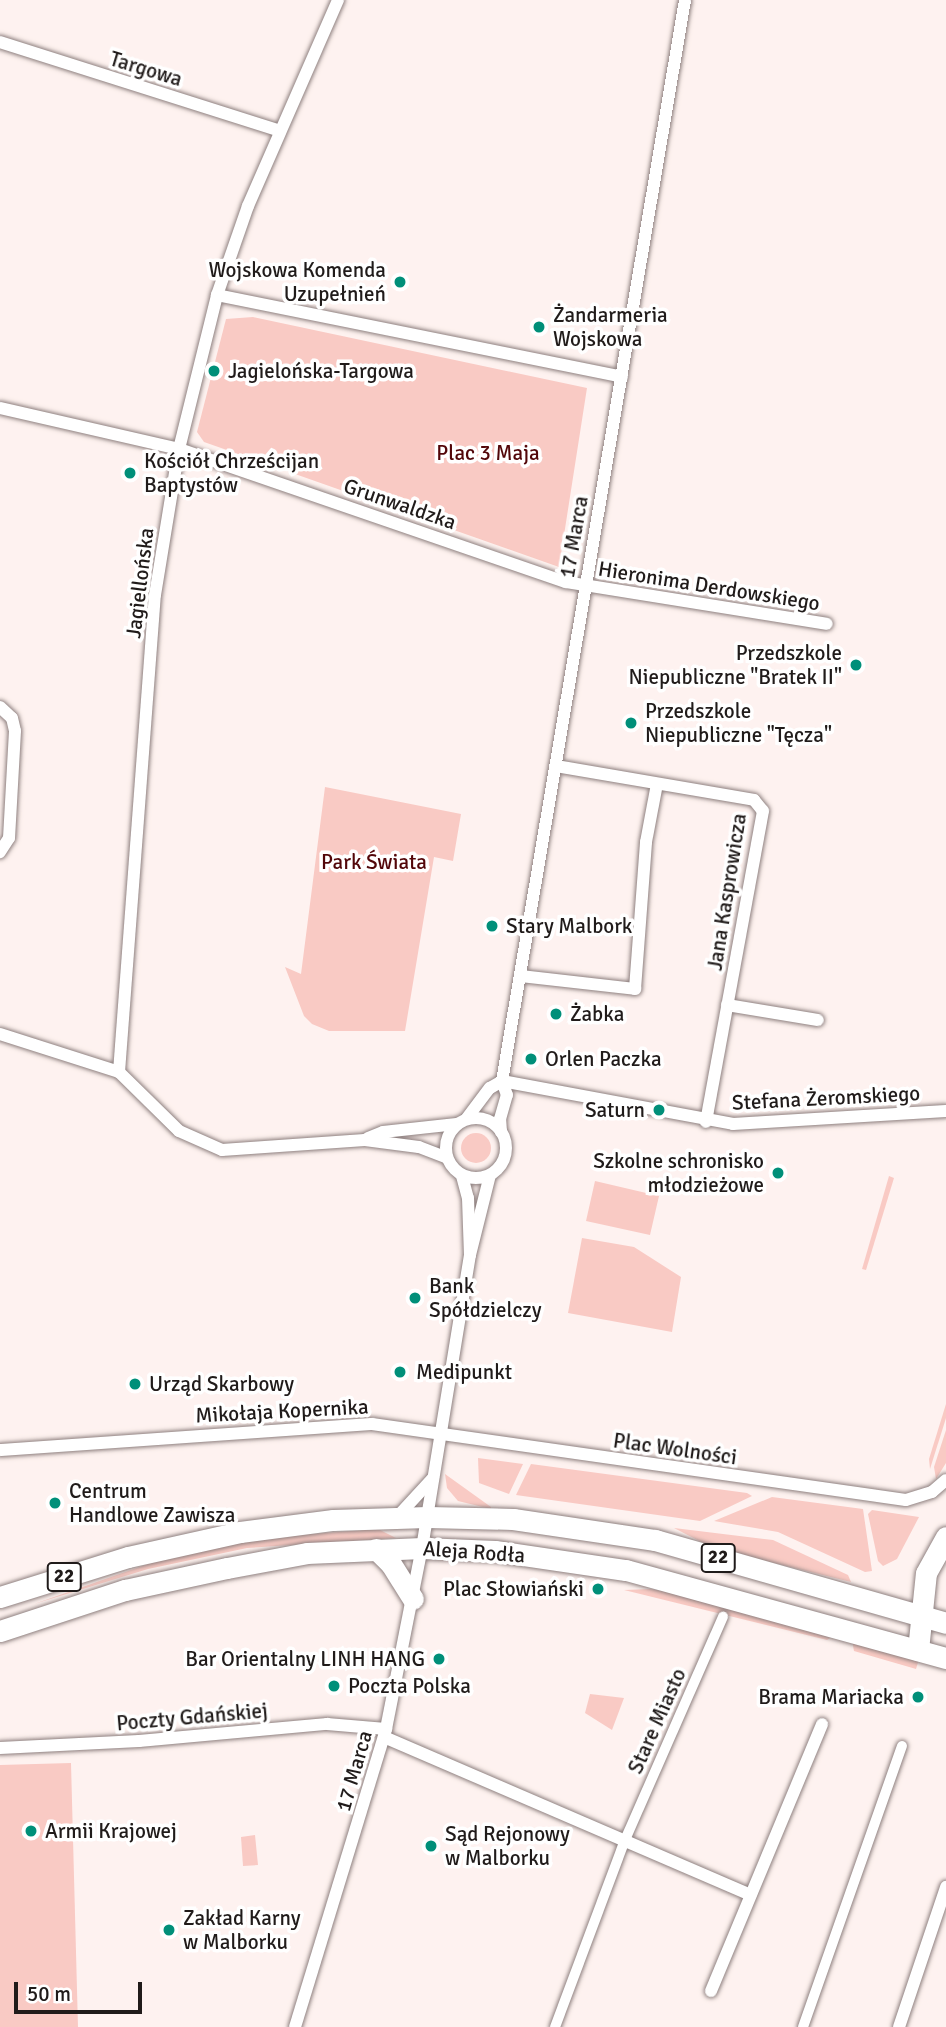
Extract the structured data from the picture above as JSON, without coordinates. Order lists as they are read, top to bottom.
{
  "streets": {
    "main road": ["Aleja Rodła", "22"],
    "street": [
      "Targowa",
      "Grunwaldzka",
      "17 Marca",
      "Jagiellońska",
      "Hieronima Derdowskiego",
      "Jana Kasprowicza",
      "Stefana Żeromskiego",
      "Mikołaja Kopernika",
      "Plac Wolności",
      "Poczty Gdańskiej",
      "Stare Miasto"
    ]
  },
  "crossings": [
    ["Targowa", "Jagiellońska"],
    ["Grunwaldzka", "17 Marca"],
    ["Grunwaldzka", "Jagiellońska"],
    ["Grunwaldzka", "Hieronima Derdowskiego"],
    ["17 Marca", "Hieronima Derdowskiego"],
    ["17 Marca", "Jana Kasprowicza"],
    ["17 Marca", "Stefana Żeromskiego"],
    ["17 Marca", "Mikołaja Kopernika"],
    ["17 Marca", "Plac Wolności"],
    ["17 Marca", "Aleja Rodła"],
    ["17 Marca", "Poczty Gdańskiej"],
    ["Jana Kasprowicza", "Stefana Żeromskiego"],
    ["Mikołaja Kopernika", "Plac Wolności"],
    ["Poczty Gdańskiej", "Stare Miasto"]
  ],
  "parks": ["Plac 3 Maja", "Park Świata"],
  "places": [
    "Wojskowa Komenda Uzupełnień",
    "Żandarmeria Wojskowa",
    "Jagielońska-Targowa",
    "Kościół Chrześcijan Baptystów",
    "Przedszkole Niepubliczne \"Bratek II\"",
    "Przedszkole Niepubliczne \"Tęcza\"",
    "Stary Malbork",
    "Żabka",
    "Orlen Paczka",
    "Saturn",
    "Szkolne schronisko młodzieżowe",
    "Bank Spółdzielczy",
    "Medipunkt",
    "Urząd Skarbowy",
    "Centrum Handlowe Zawisza",
    "Plac Słowiański",
    "Bar Orientalny LINH HANG",
    "Poczta Polska",
    "Brama Mariacka",
    "Armii Krajowej",
    "Sąd Rejonowy w Malborku",
    "Zakład Karny w Malborku"
  ],
  "scale_bar": "50 m"
}
